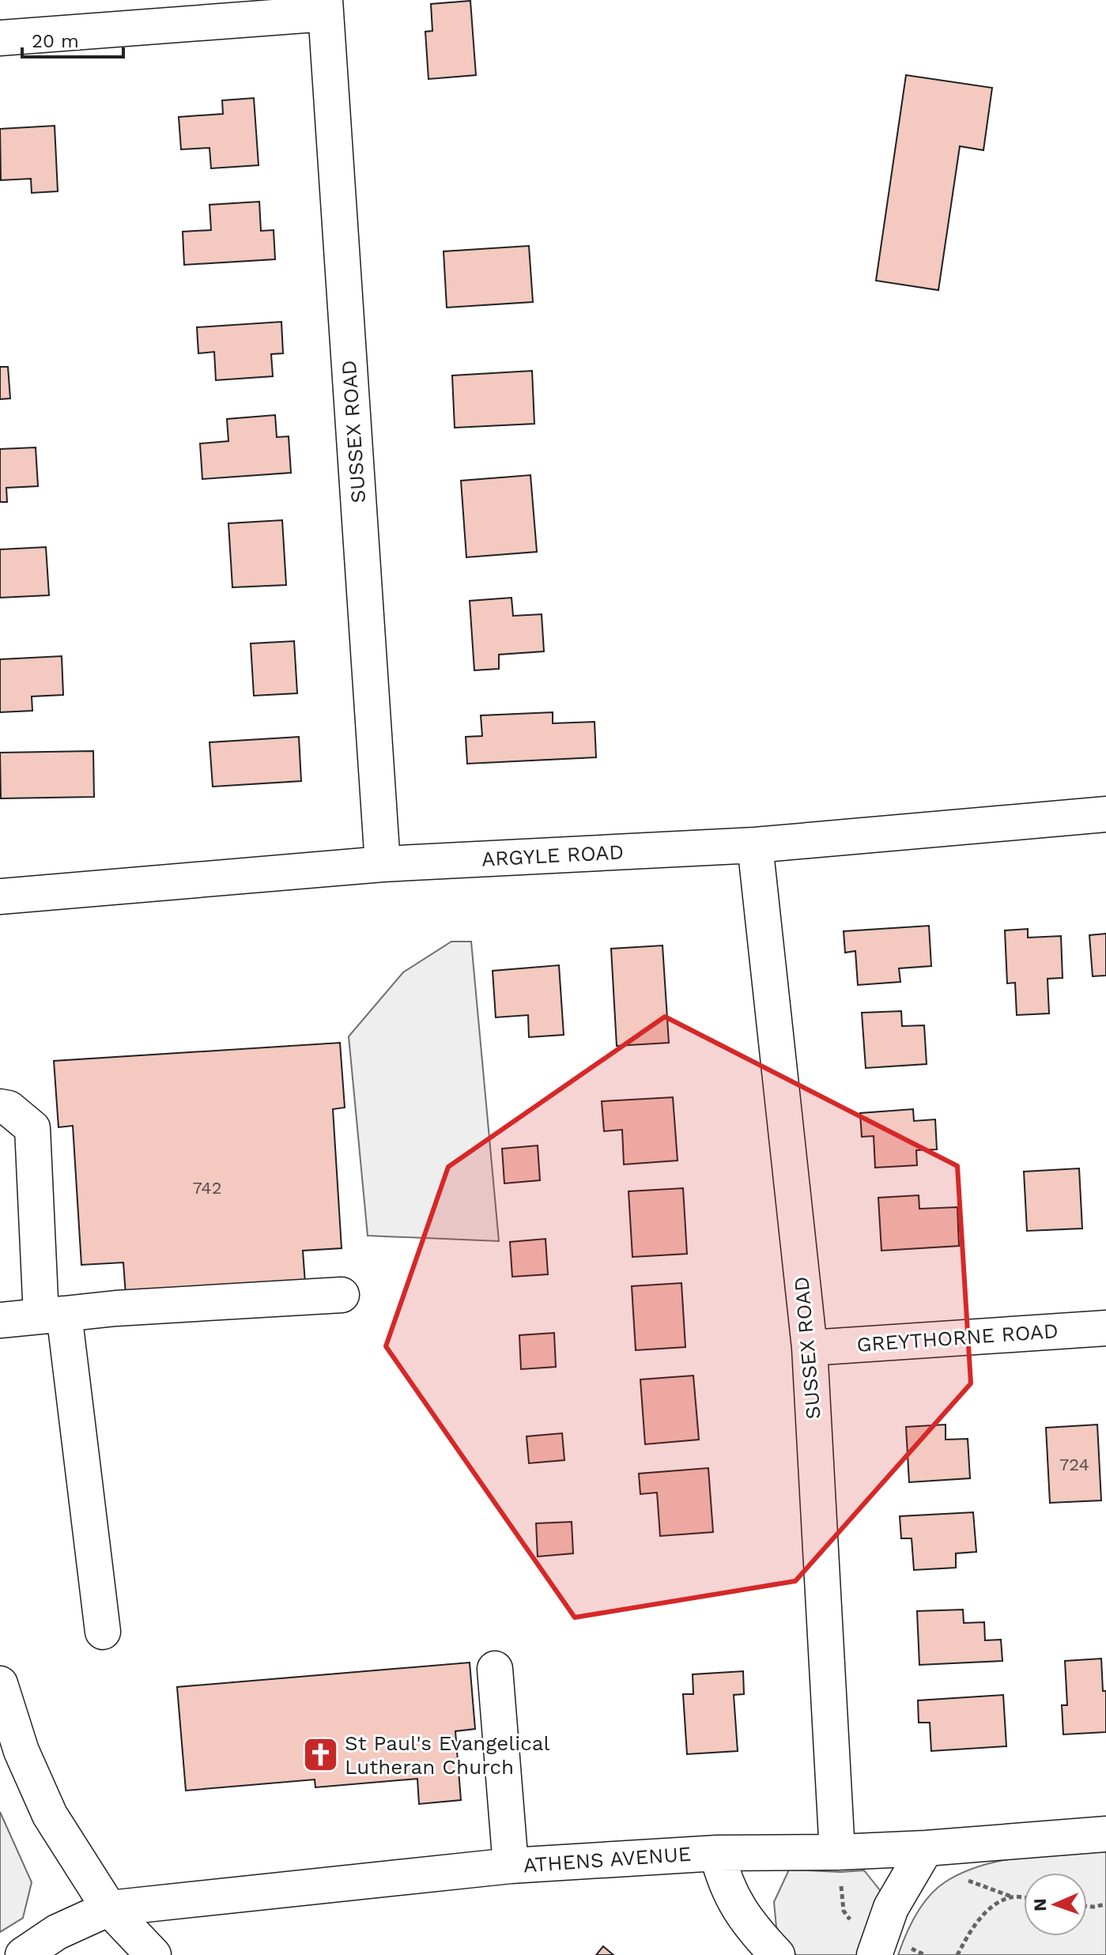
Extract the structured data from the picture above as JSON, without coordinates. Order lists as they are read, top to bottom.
{
  "streets": {
    "street": [
      "SUSSEX ROAD",
      "ARGYLE ROAD",
      "GREYTHORNE ROAD",
      "ATHENS AVENUE"
    ]
  },
  "crossings": [
    ["SUSSEX ROAD", "ARGYLE ROAD"],
    ["SUSSEX ROAD", "GREYTHORNE ROAD"],
    ["SUSSEX ROAD", "ATHENS AVENUE"]
  ],
  "places": {
    "church": ["St Paul's Evangelical Lutheran Church"]
  },
  "house_numbers": ["742", "724"],
  "scale_bar": "20 m",
  "north": "left"
}
